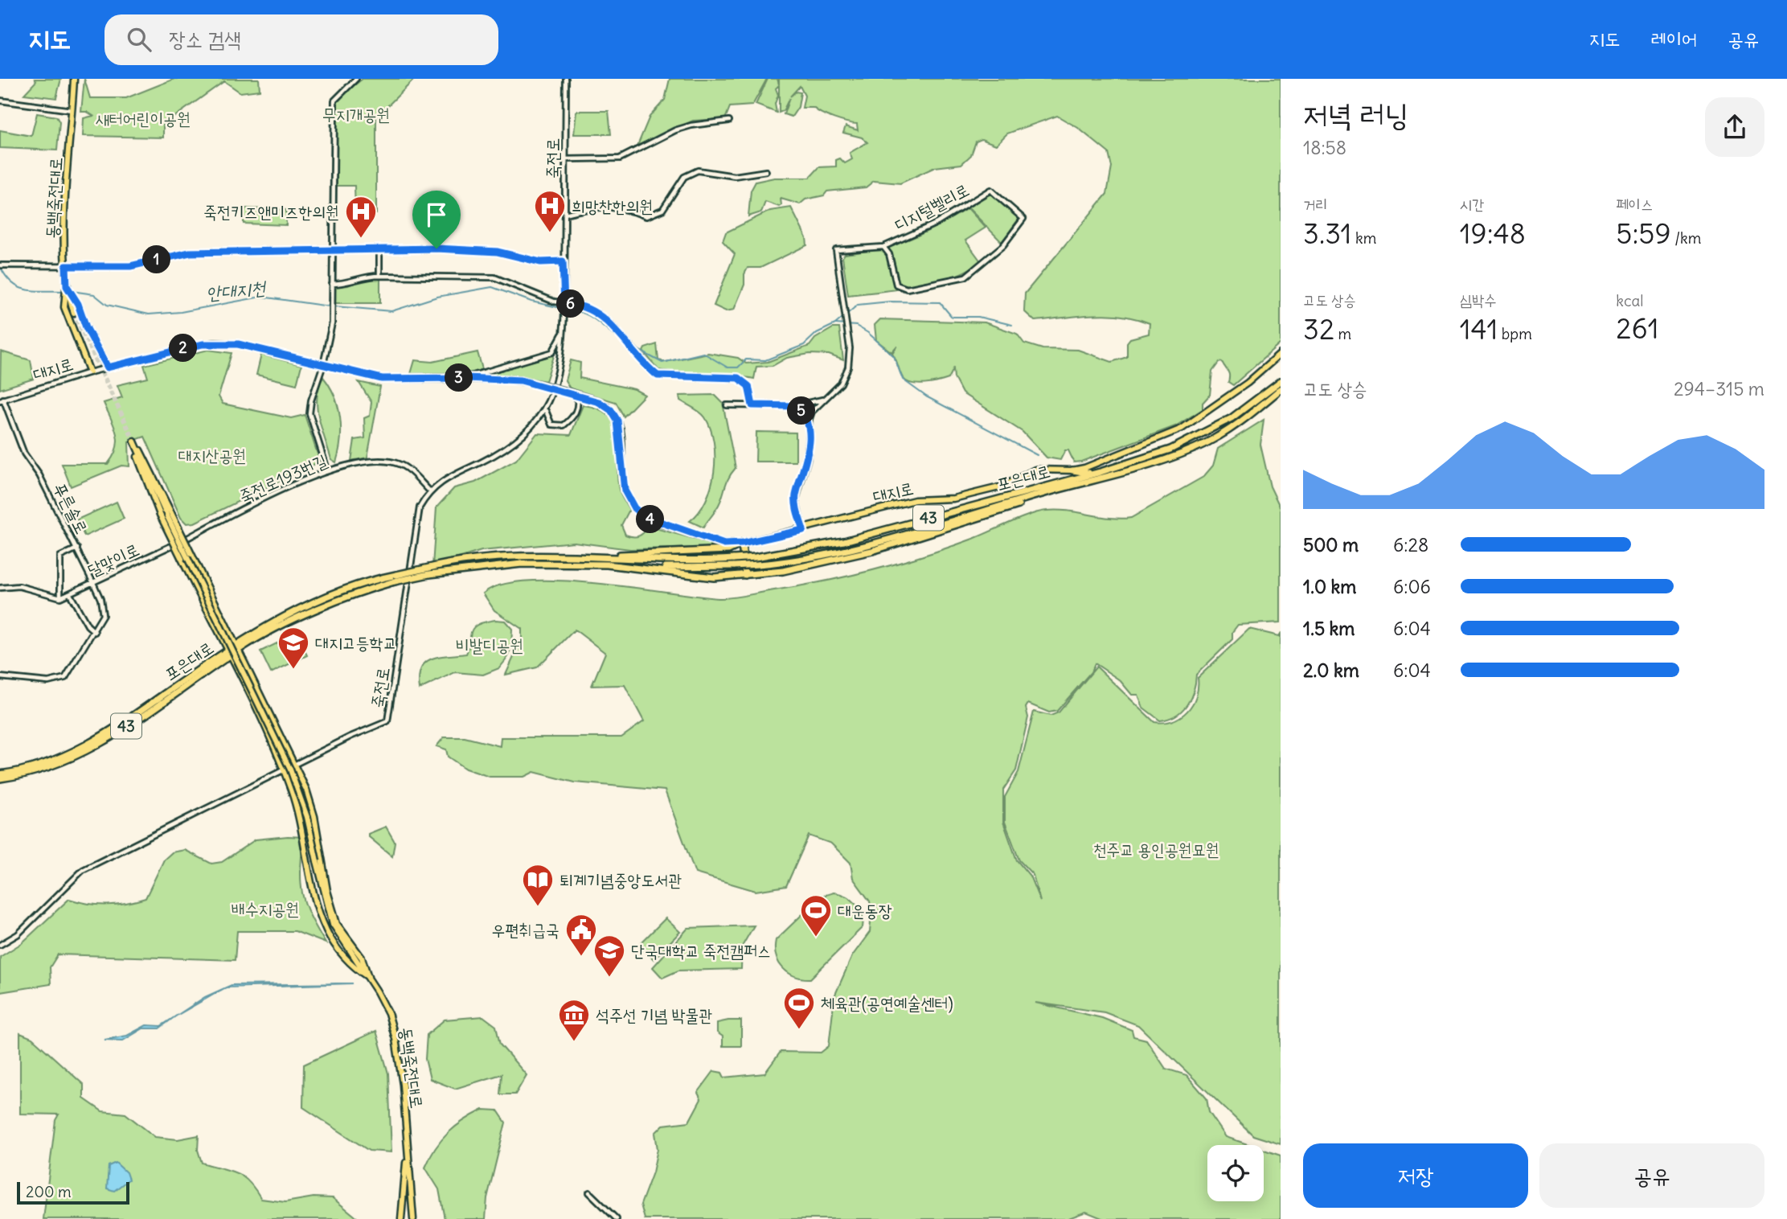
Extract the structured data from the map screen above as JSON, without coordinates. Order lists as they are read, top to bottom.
{
  "streets": {
    "highway": ["포은대로", "43"],
    "main road": ["동백죽전대로", "대지로"],
    "street": [
      "죽전로",
      "디지털벨리로",
      "죽전로193번길",
      "푸른솔로",
      "달맞이로"
    ]
  },
  "crossings": [
    ["죽전로", "죽전로193번길"],
    ["대지로", "푸른솔로"],
    ["포은대로", "43"],
    ["죽전로193번길", "달맞이로"],
    ["푸른솔로", "달맞이로"]
  ],
  "water": ["안대지천"],
  "parks": [
    "무지개공원",
    "새터어린이공원",
    "대지산공원",
    "비발디공원",
    "천주교 용인공원묘원",
    "배수지공원"
  ],
  "places": {
    "hospital": ["희망찬한의원", "죽전키즈앤미즈한의원"],
    "school or university": ["대지고등학교", "단국대학교 죽전캠퍼스"],
    "library": ["퇴계기념중앙도서관"],
    "sports": ["대운동장", "체육관(공연예술센터)"],
    "public building": ["우편취급국"],
    "museum": ["석주선 기념 박물관"]
  },
  "scale_bar": "200 m",
  "page": {
    "header": "지도",
    "search": "장소 검색",
    "nav": ["지도", "레이어", "공유"],
    "heading": ["저녁 러닝", "18:58"],
    "stats": [
      ["거리", "3.31 km"],
      ["시간", "19:48"],
      ["페이스", "5:59 /km"],
      ["고도 상승", "32 m"],
      ["심박수", "141 bpm"],
      ["kcal", "261"]
    ],
    "pins": [
      "1",
      "6",
      "2",
      "3",
      "5",
      "4"
    ],
    "chart": ["고도 상승", "294–315 m"],
    "list": [
      {
        "name": "500 m",
        "note": "6:28"
      },
      {
        "name": "1.0 km",
        "note": "6:06"
      },
      {
        "name": "1.5 km",
        "note": "6:04"
      },
      {
        "name": "2.0 km",
        "note": "6:04"
      }
    ],
    "buttons": ["저장", "공유"],
    "scale": "200 m"
  }
}
